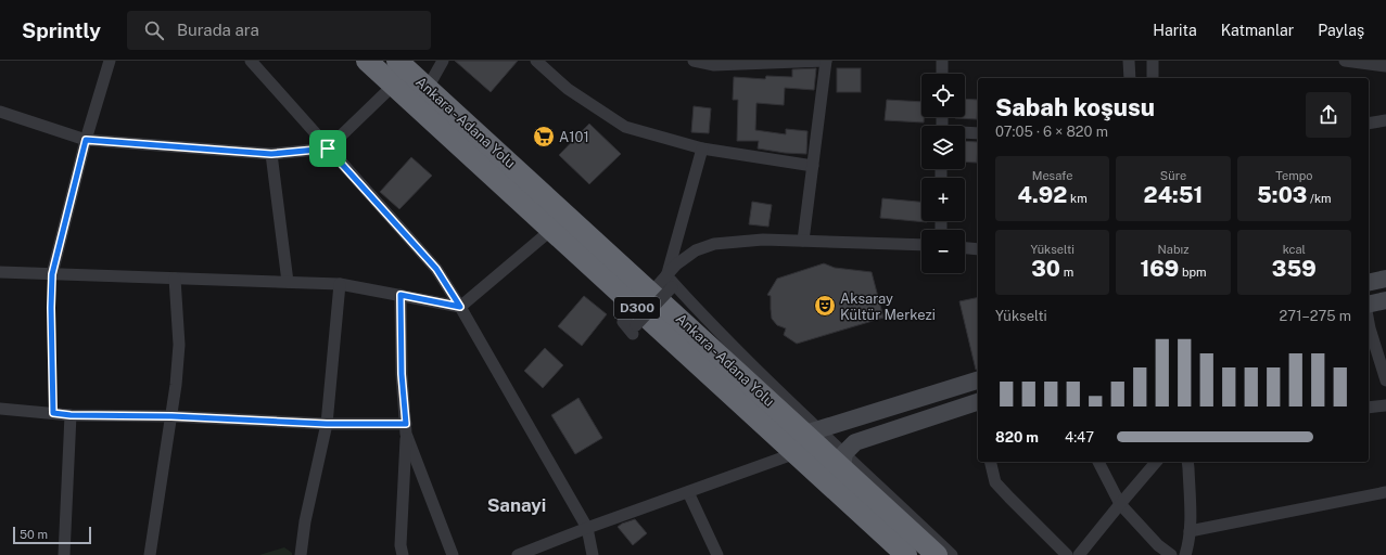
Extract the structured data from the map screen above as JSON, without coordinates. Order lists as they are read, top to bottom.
{
  "streets": {
    "highway": ["Ankara - Adana Yolu", "D300"]
  },
  "districts": ["Sanayi"],
  "places": {
    "supermarket": ["A101"],
    "theatre": ["Aksaray Kültür Merkezi"]
  },
  "scale_bar": "50 m",
  "page": {
    "header": "Sprintly",
    "search": "Burada ara",
    "nav": ["Harita", "Katmanlar", "Paylaş"],
    "map_buttons": ["+", "−"],
    "heading": ["Sabah koşusu", "07:05 · 6 × 820 m"],
    "stats": [
      ["Mesafe", "4.92 km"],
      ["Süre", "24:51"],
      ["Tempo", "5:03 /km"],
      ["Yükselti", "30 m"],
      ["Nabız", "169 bpm"],
      ["kcal", "359"]
    ],
    "chart": ["Yükselti", "271–275 m"],
    "list": [
      {
        "name": "820 m",
        "note": "4:47"
      }
    ],
    "scale": "50 m"
  }
}
